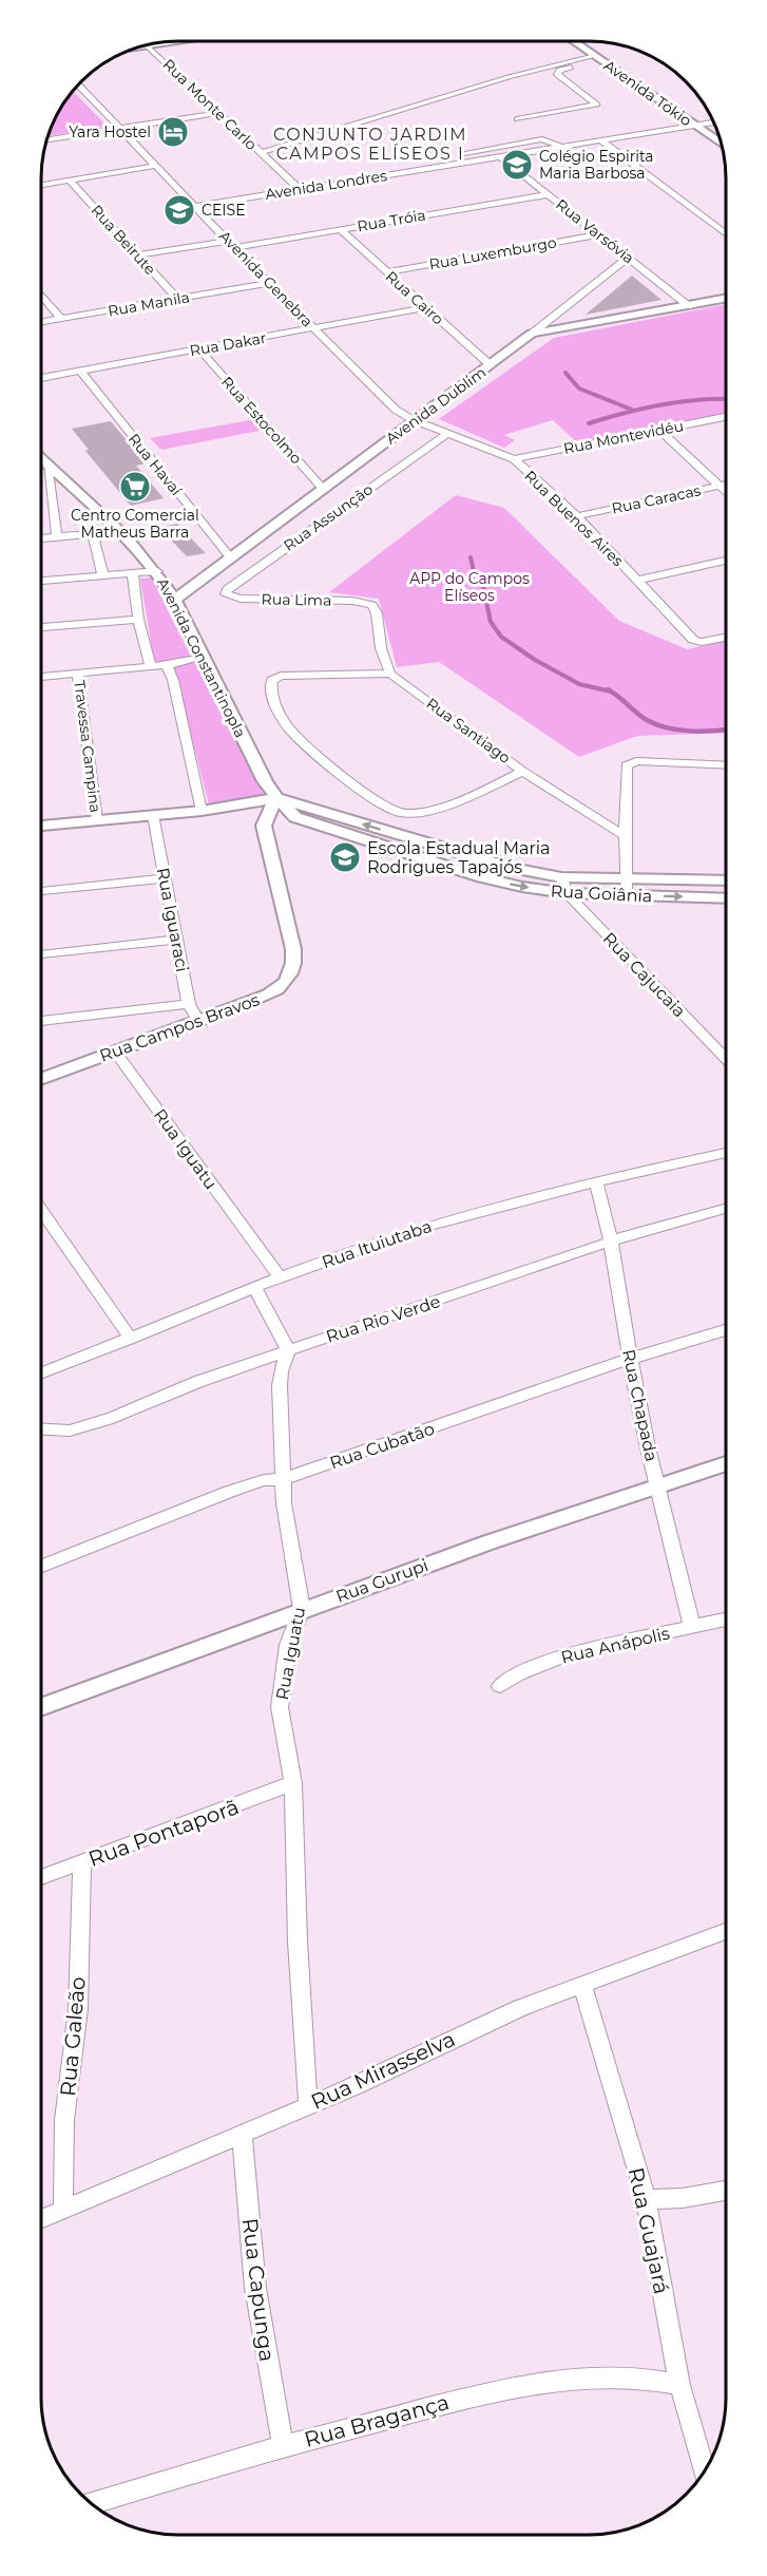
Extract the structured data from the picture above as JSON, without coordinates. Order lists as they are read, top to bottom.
{
  "streets": {
    "street": [
      "Avenida Tókio",
      "Rua Monte Carlo",
      "Avenida Londres",
      "Rua Tróia",
      "Rua Varsóvia",
      "Rua Beirute",
      "Rua Luxemburgo",
      "Avenida Genebra",
      "Rua Cairo",
      "Rua Manila",
      "Rua Dakar",
      "Avenida Dublim",
      "Rua Estocolmo",
      "Rua Montevidéu",
      "Rua Havaí",
      "Rua Caracas",
      "Rua Assunção",
      "Rua Buenos Aires",
      "Rua Lima",
      "Avenida Constantinopla",
      "Rua Santiago",
      "Travessa Campina",
      "Rua Goiânia",
      "Rua Iguaraci",
      "Rua Cajucaia",
      "Rua Campos Bravos",
      "Rua Iguatu",
      "Rua Ituiutaba",
      "Rua Rio Verde",
      "Rua Chapada",
      "Rua Cubatão",
      "Rua Gurupi",
      "Rua Anápolis",
      "Rua Pontaporã",
      "Rua Galeão",
      "Rua Mirasselva",
      "Rua Guajará",
      "Rua Capunga",
      "Rua Bragança"
    ]
  },
  "crossings": [
    ["Avenida Tókio", "Avenida Londres"],
    ["Rua Monte Carlo", "Avenida Londres"],
    ["Avenida Londres", "Rua Varsóvia"],
    ["Avenida Londres", "Avenida Genebra"],
    ["Rua Tróia", "Rua Varsóvia"],
    ["Rua Tróia", "Rua Beirute"],
    ["Rua Tróia", "Avenida Genebra"],
    ["Rua Tróia", "Rua Cairo"],
    ["Rua Varsóvia", "Rua Luxemburgo"],
    ["Rua Varsóvia", "Avenida Dublim"],
    ["Rua Beirute", "Rua Manila"],
    ["Rua Luxemburgo", "Rua Cairo"],
    ["Avenida Genebra", "Rua Manila"],
    ["Avenida Genebra", "Rua Dakar"],
    ["Avenida Genebra", "Avenida Dublim"],
    ["Avenida Genebra", "Rua Buenos Aires"],
    ["Rua Cairo", "Rua Dakar"],
    ["Rua Cairo", "Avenida Dublim"],
    ["Rua Dakar", "Rua Estocolmo"],
    ["Rua Dakar", "Rua Havaí"],
    ["Avenida Dublim", "Rua Estocolmo"],
    ["Avenida Dublim", "Rua Havaí"],
    ["Avenida Dublim", "Rua Buenos Aires"],
    ["Avenida Dublim", "Avenida Constantinopla"],
    ["Rua Montevidéu", "Rua Buenos Aires"],
    ["Rua Caracas", "Rua Buenos Aires"],
    ["Rua Assunção", "Rua Buenos Aires"],
    ["Rua Assunção", "Rua Lima"],
    ["Rua Lima", "Rua Santiago"],
    ["Avenida Constantinopla", "Rua Goiânia"],
    ["Avenida Constantinopla", "Rua Campos Bravos"],
    ["Rua Goiânia", "Rua Cajucaia"],
    ["Rua Goiânia", "Rua Campos Bravos"],
    ["Rua Iguaraci", "Rua Campos Bravos"],
    ["Rua Campos Bravos", "Rua Iguatu"],
    ["Rua Iguatu", "Rua Ituiutaba"],
    ["Rua Iguatu", "Rua Rio Verde"],
    ["Rua Iguatu", "Rua Cubatão"],
    ["Rua Iguatu", "Rua Gurupi"],
    ["Rua Iguatu", "Rua Pontaporã"],
    ["Rua Iguatu", "Rua Mirasselva"],
    ["Rua Ituiutaba", "Rua Chapada"],
    ["Rua Rio Verde", "Rua Chapada"],
    ["Rua Chapada", "Rua Cubatão"],
    ["Rua Chapada", "Rua Gurupi"],
    ["Rua Chapada", "Rua Anápolis"],
    ["Rua Pontaporã", "Rua Galeão"],
    ["Rua Galeão", "Rua Mirasselva"],
    ["Rua Mirasselva", "Rua Guajará"],
    ["Rua Mirasselva", "Rua Capunga"],
    ["Rua Guajará", "Rua Bragança"],
    ["Rua Capunga", "Rua Bragança"]
  ],
  "districts": ["CONJUNTO JARDIM CAMPOS ELÍSEOS I"],
  "parks": ["APP do Campos Elíseos"],
  "places": {
    "hotel": ["Yara Hostel"],
    "school or university": ["Colégio Espirita Maria Barbosa", "CEISE", "Escola Estadual Maria Rodrigues Tapajós"],
    "supermarket": ["Centro Comercial Matheus Barra"]
  }
}
